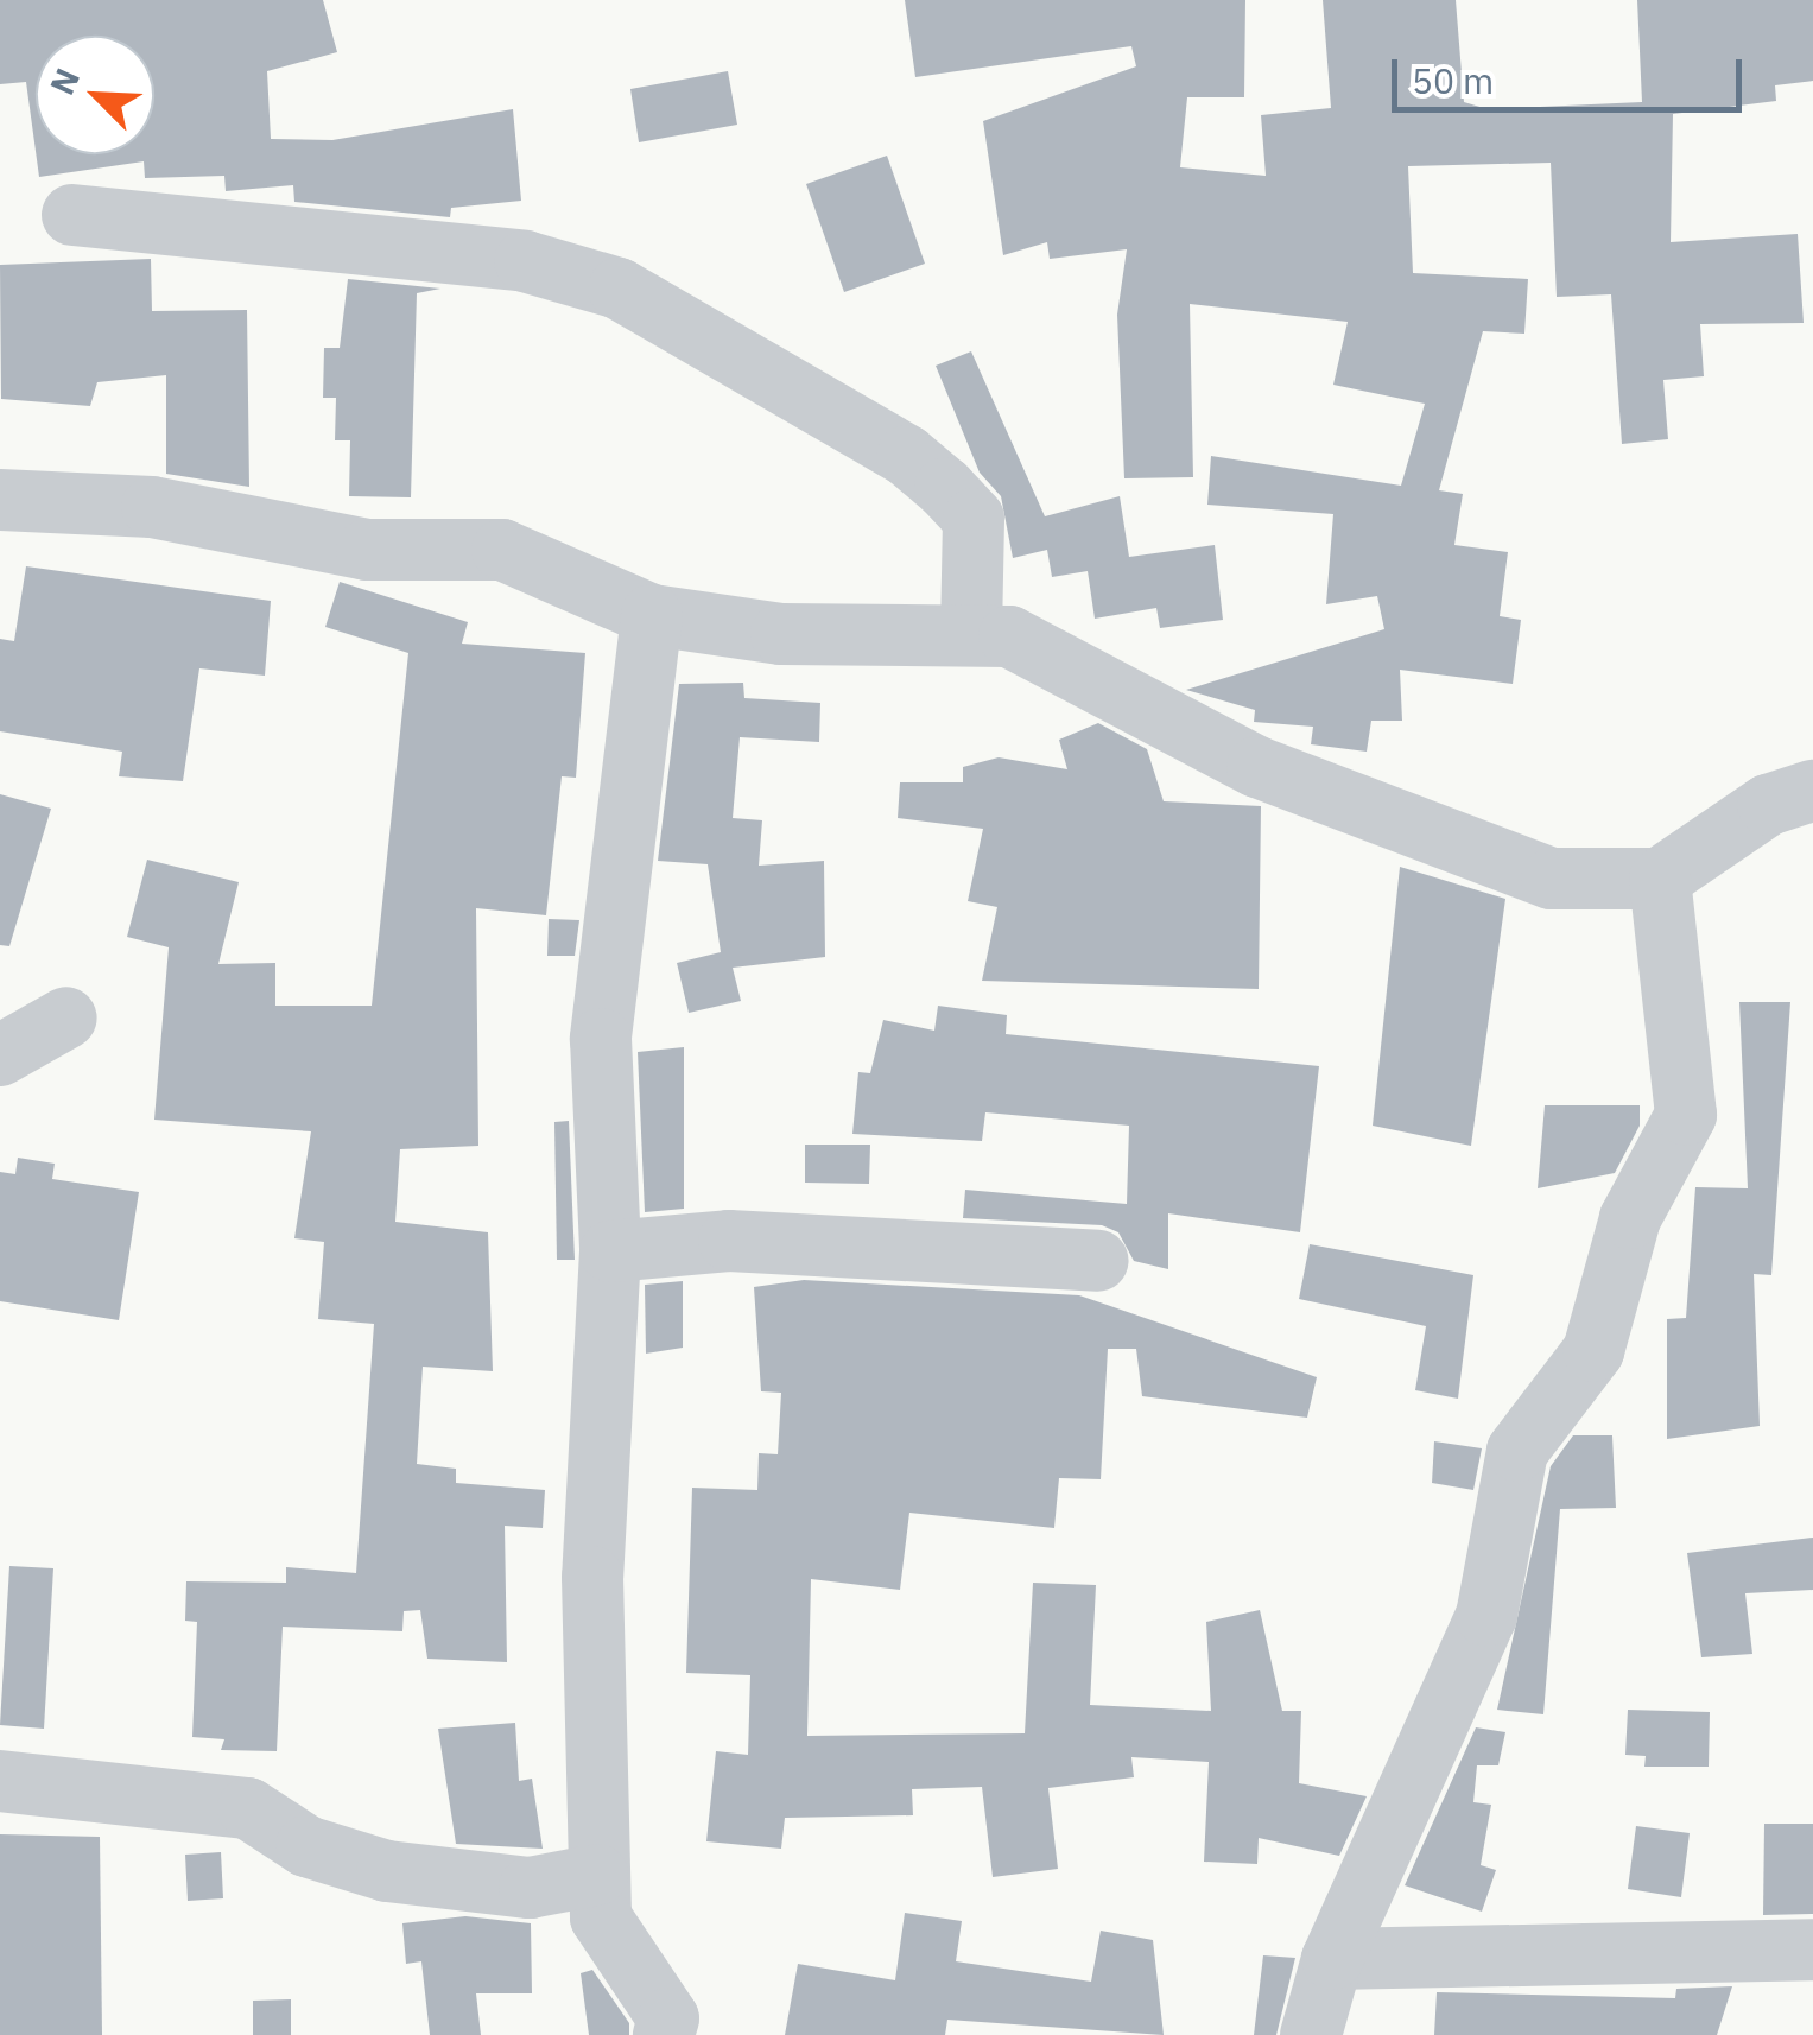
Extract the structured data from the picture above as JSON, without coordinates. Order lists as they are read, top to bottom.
{
  "scale_bar": "50 m",
  "north": "top left"
}
